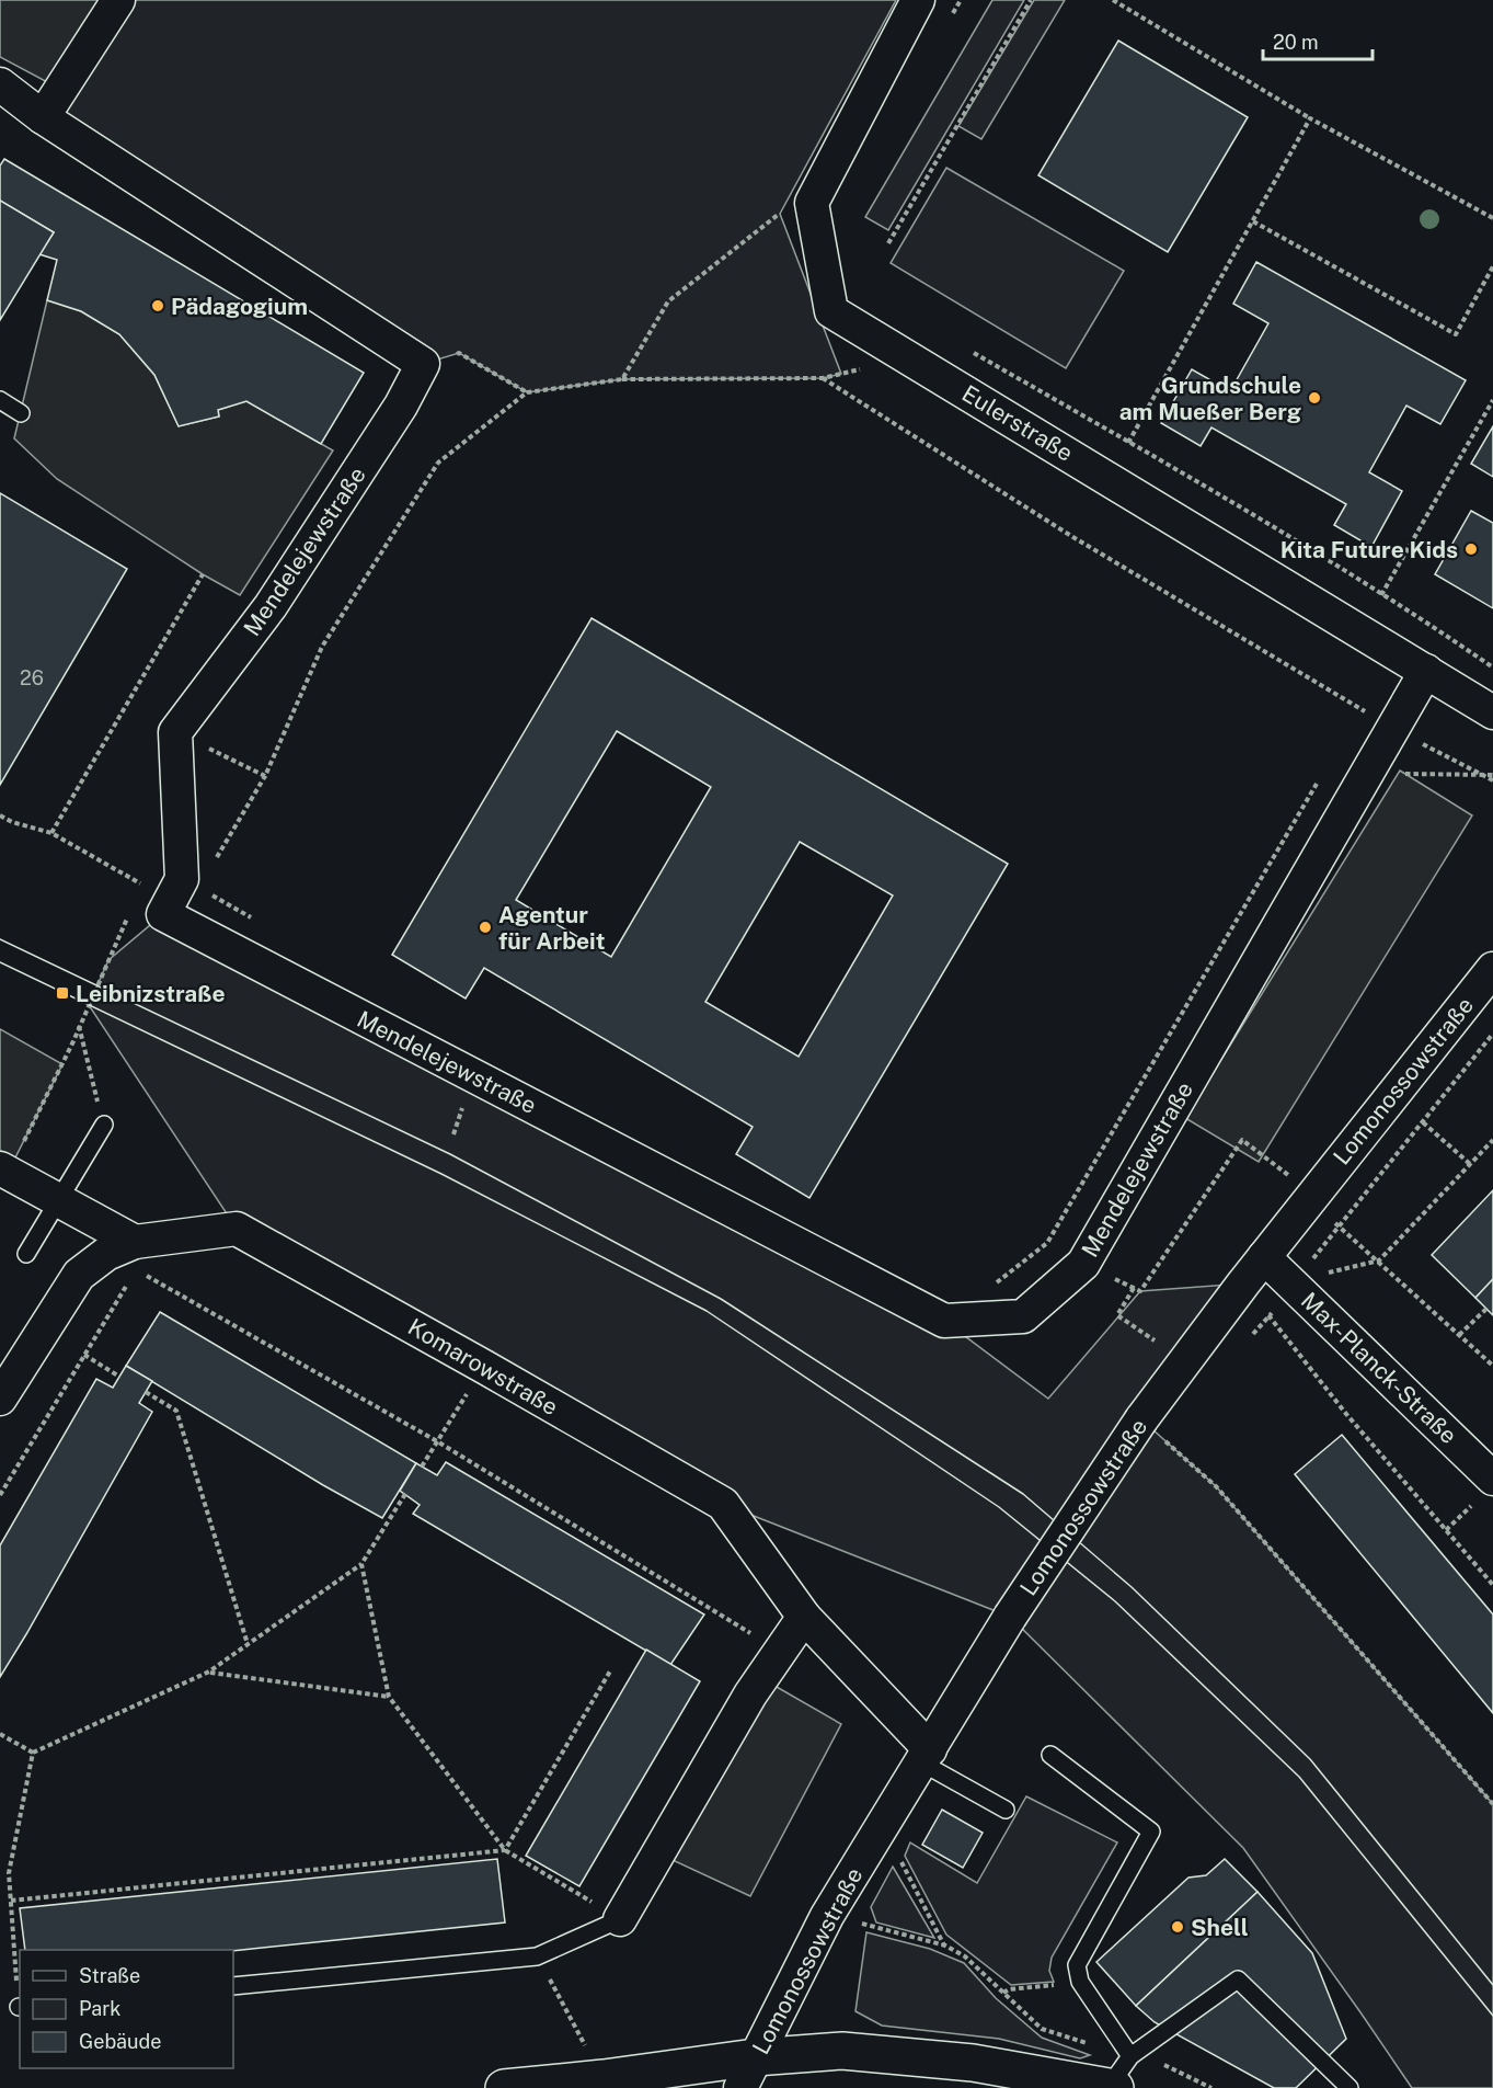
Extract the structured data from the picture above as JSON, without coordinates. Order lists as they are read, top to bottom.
{
  "streets": {
    "street": [
      "Eulerstraße",
      "Mendelejewstraße",
      "Lomonossowstraße",
      "Komarowstraße",
      "Max-Planck-Straße"
    ]
  },
  "crossings": [
    ["Eulerstraße", "Mendelejewstraße"],
    ["Lomonossowstraße", "Komarowstraße"],
    ["Lomonossowstraße", "Max-Planck-Straße"]
  ],
  "places": {
    "other": [
      "Pädagogium",
      "Grundschule am Mueßer Berg",
      "Kita Future Kids",
      "Agentur für Arbeit",
      "Shell"
    ],
    "transit": ["Leibnizstraße"]
  },
  "house_numbers": ["26"],
  "legend": ["Straße", "Park", "Gebäude"],
  "scale_bar": "20 m"
}
